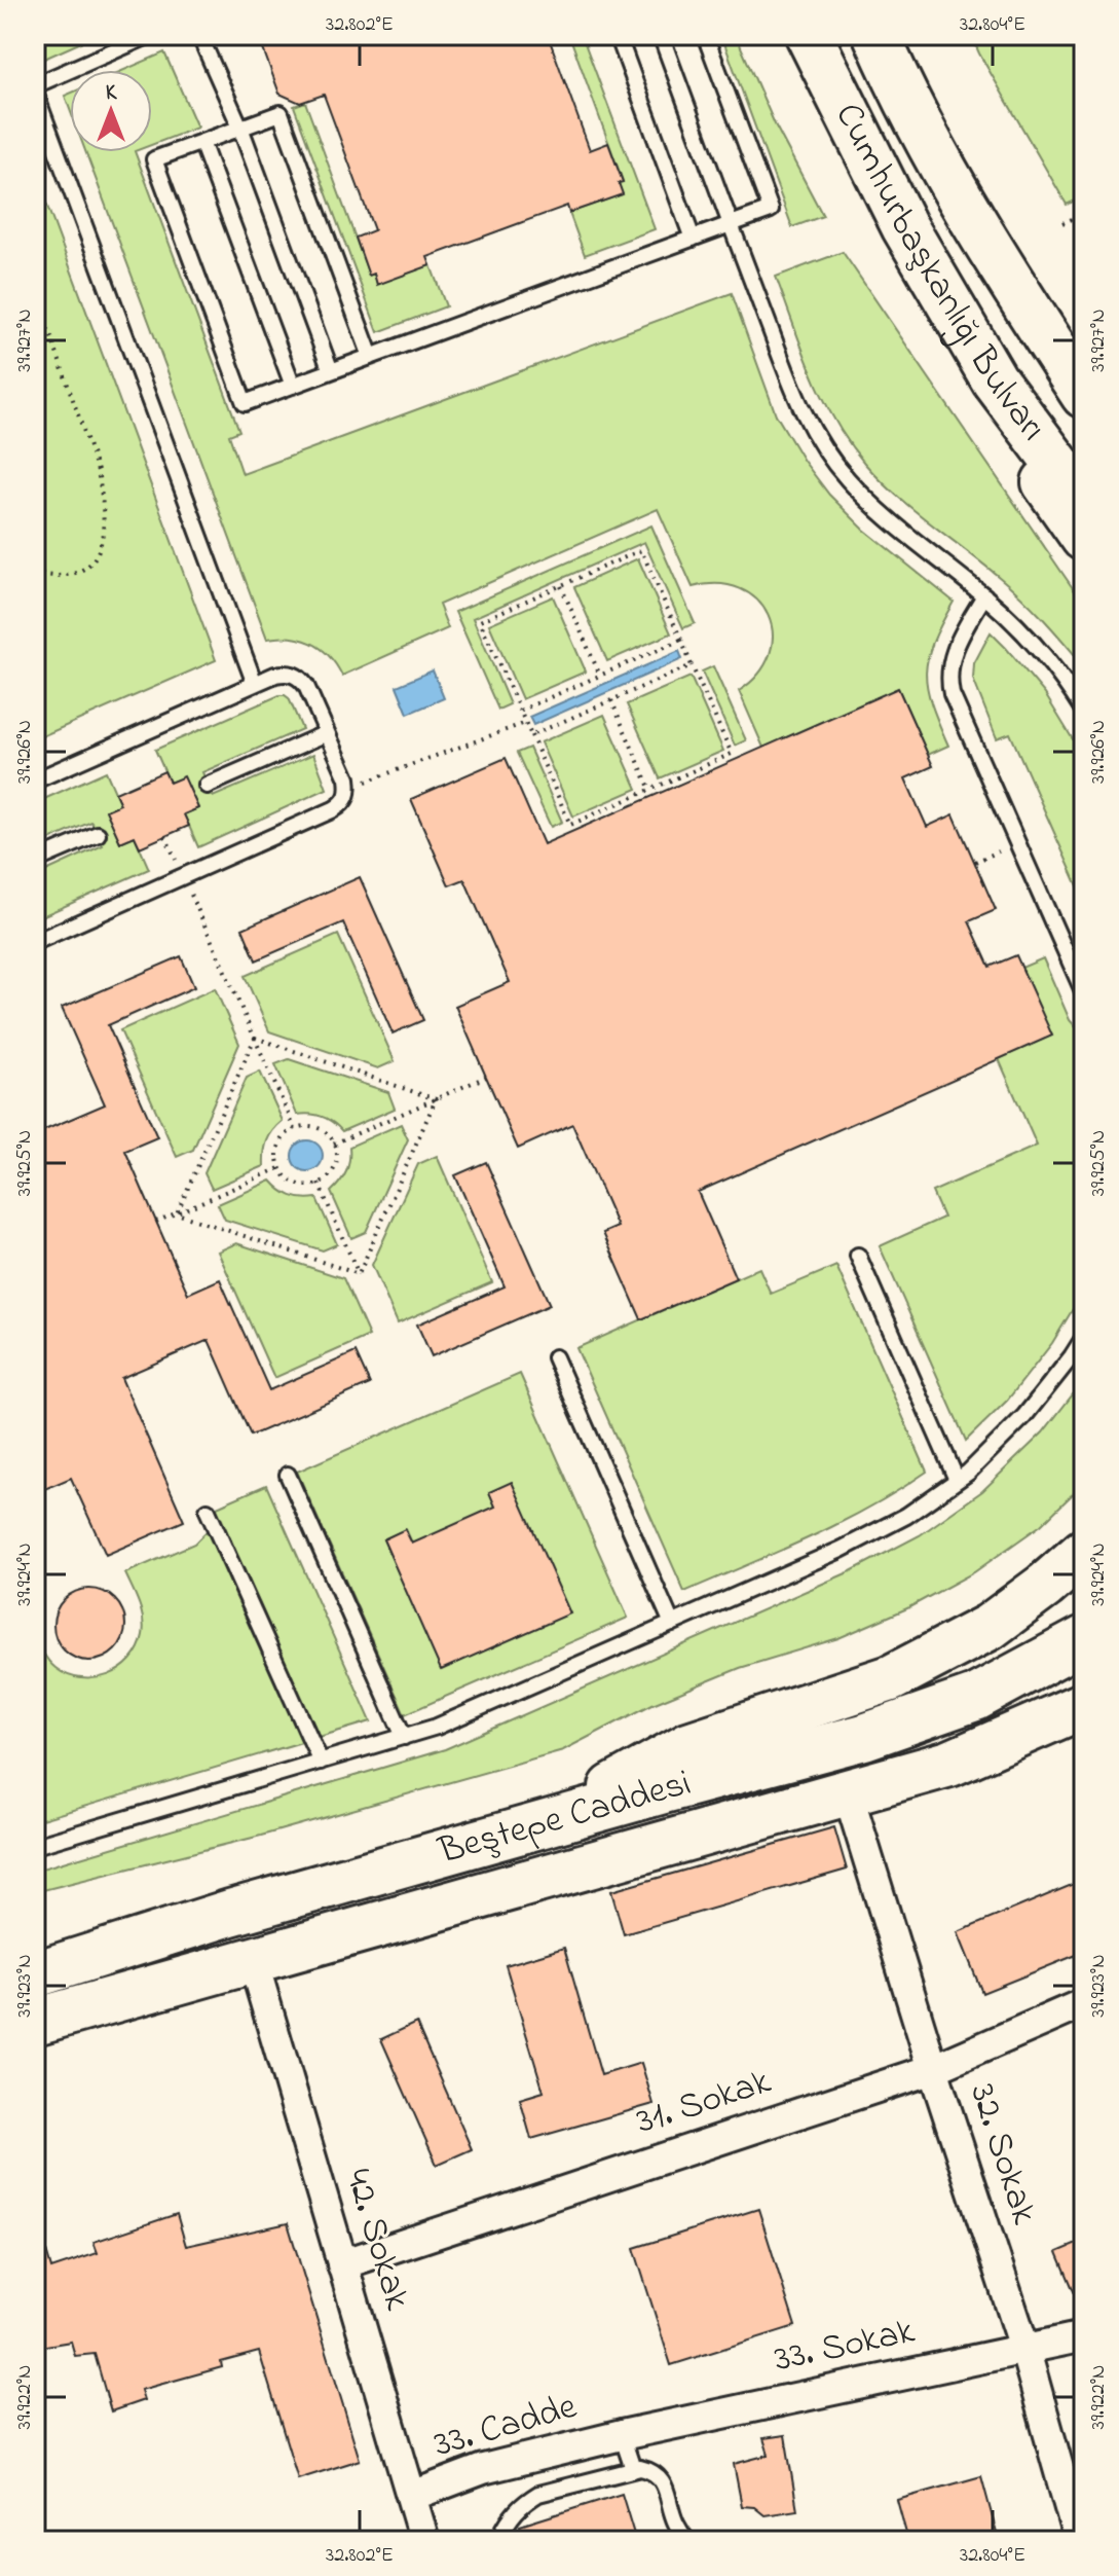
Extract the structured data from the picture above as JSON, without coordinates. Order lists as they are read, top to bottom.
{
  "streets": {
    "main road": ["Cumhurbaşkanlığı Bulvarı", "Beştepe Caddesi"],
    "street": [
      "31. Sokak",
      "32. Sokak",
      "42. Sokak",
      "33. Sokak",
      "33. Cadde"
    ]
  },
  "crossings": [
    ["Beştepe Caddesi", "32. Sokak"],
    ["Beştepe Caddesi", "42. Sokak"],
    ["31. Sokak", "32. Sokak"],
    ["31. Sokak", "42. Sokak"],
    ["32. Sokak", "33. Sokak"],
    ["42. Sokak", "33. Cadde"],
    ["33. Sokak", "33. Cadde"]
  ],
  "north": "top",
  "coordinates": [
    "32.802°E",
    "32.804°E",
    "39.927°N",
    "39.926°N",
    "39.925°N",
    "39.924°N",
    "39.923°N",
    "39.922°N"
  ]
}
